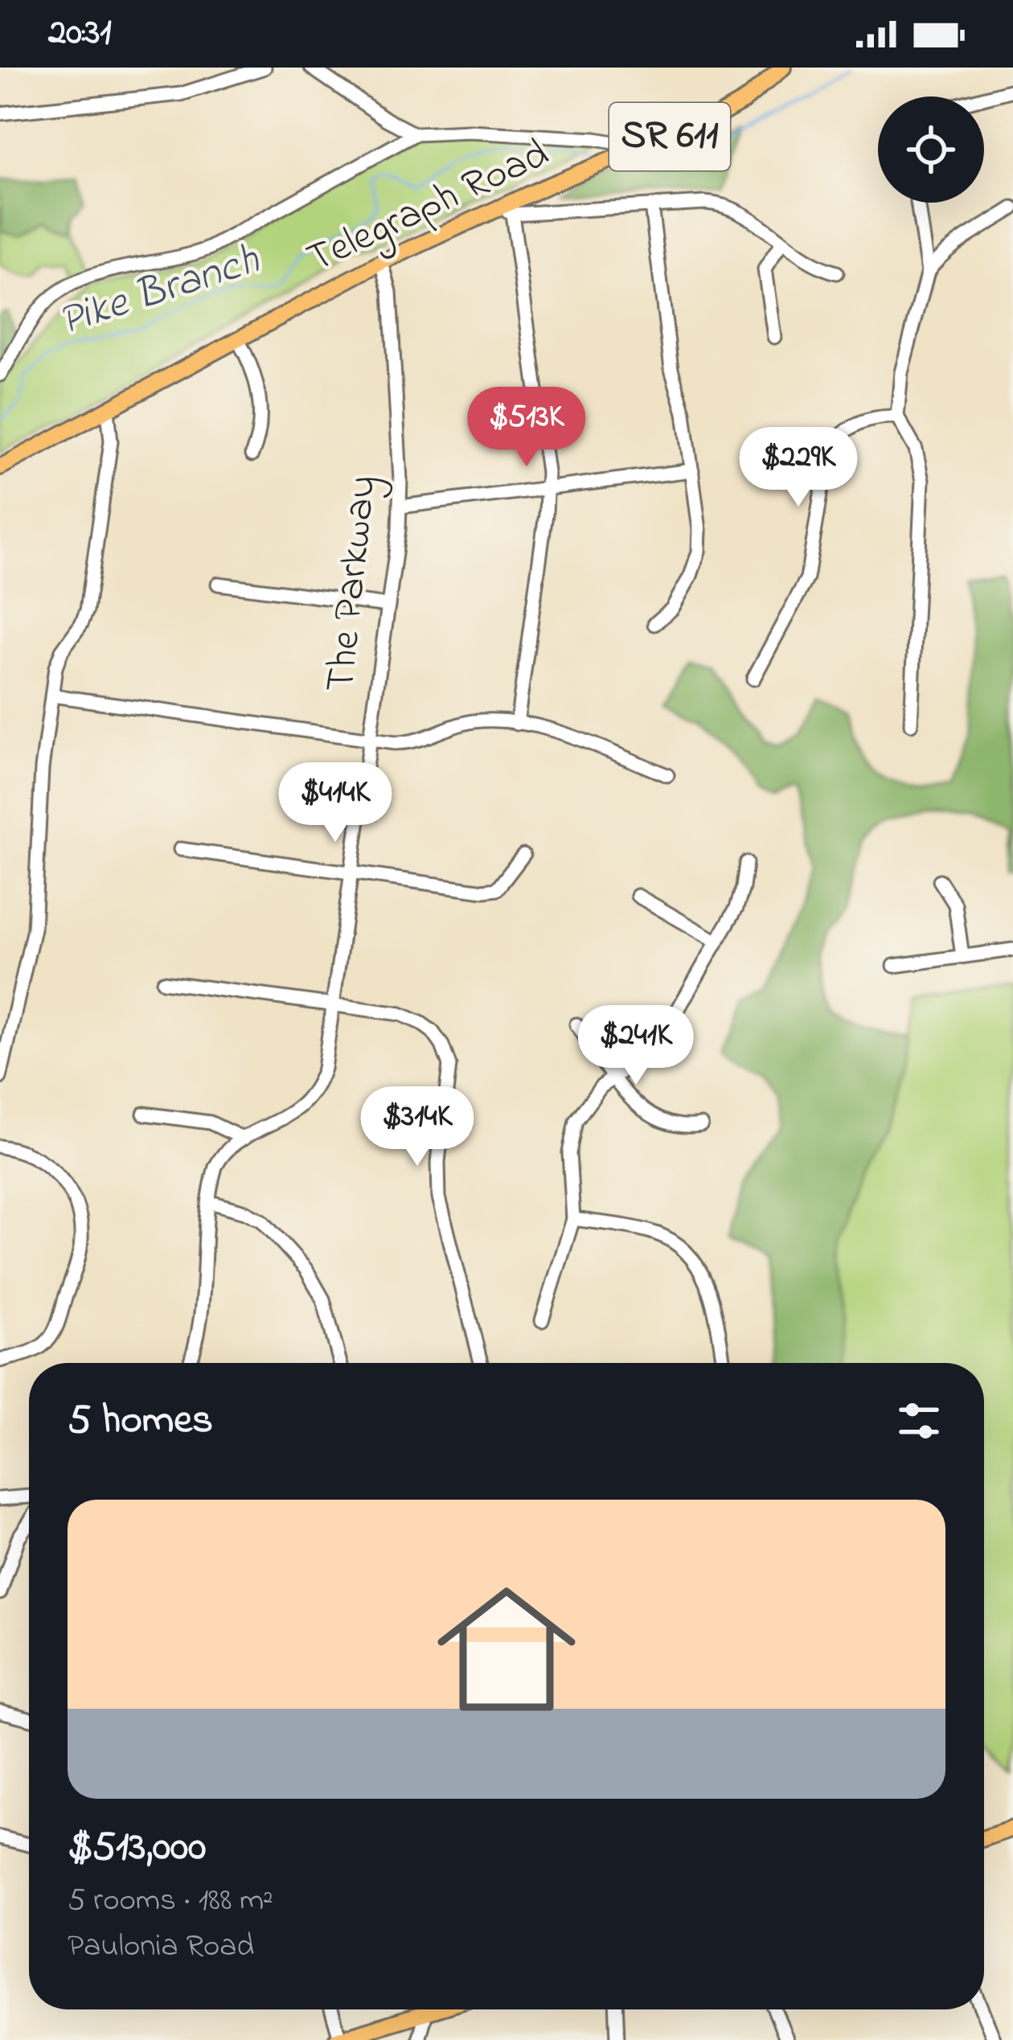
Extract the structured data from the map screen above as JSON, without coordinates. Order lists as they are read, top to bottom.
{
  "streets": {
    "main road": ["SR 611", "Telegraph Road"],
    "street": ["The Parkway"]
  },
  "crossings": [
    ["Telegraph Road", "The Parkway"]
  ],
  "water": ["Pike Branch"],
  "page": {
    "status": "20:31",
    "price": [
      "$513K",
      "$229K",
      "$414K",
      "$241K",
      "$314K"
    ],
    "heading": "5 homes",
    "list": [
      {
        "name": "$513,000",
        "note": "5 rooms · 188 m² · Paulonia Road"
      }
    ]
  }
}
